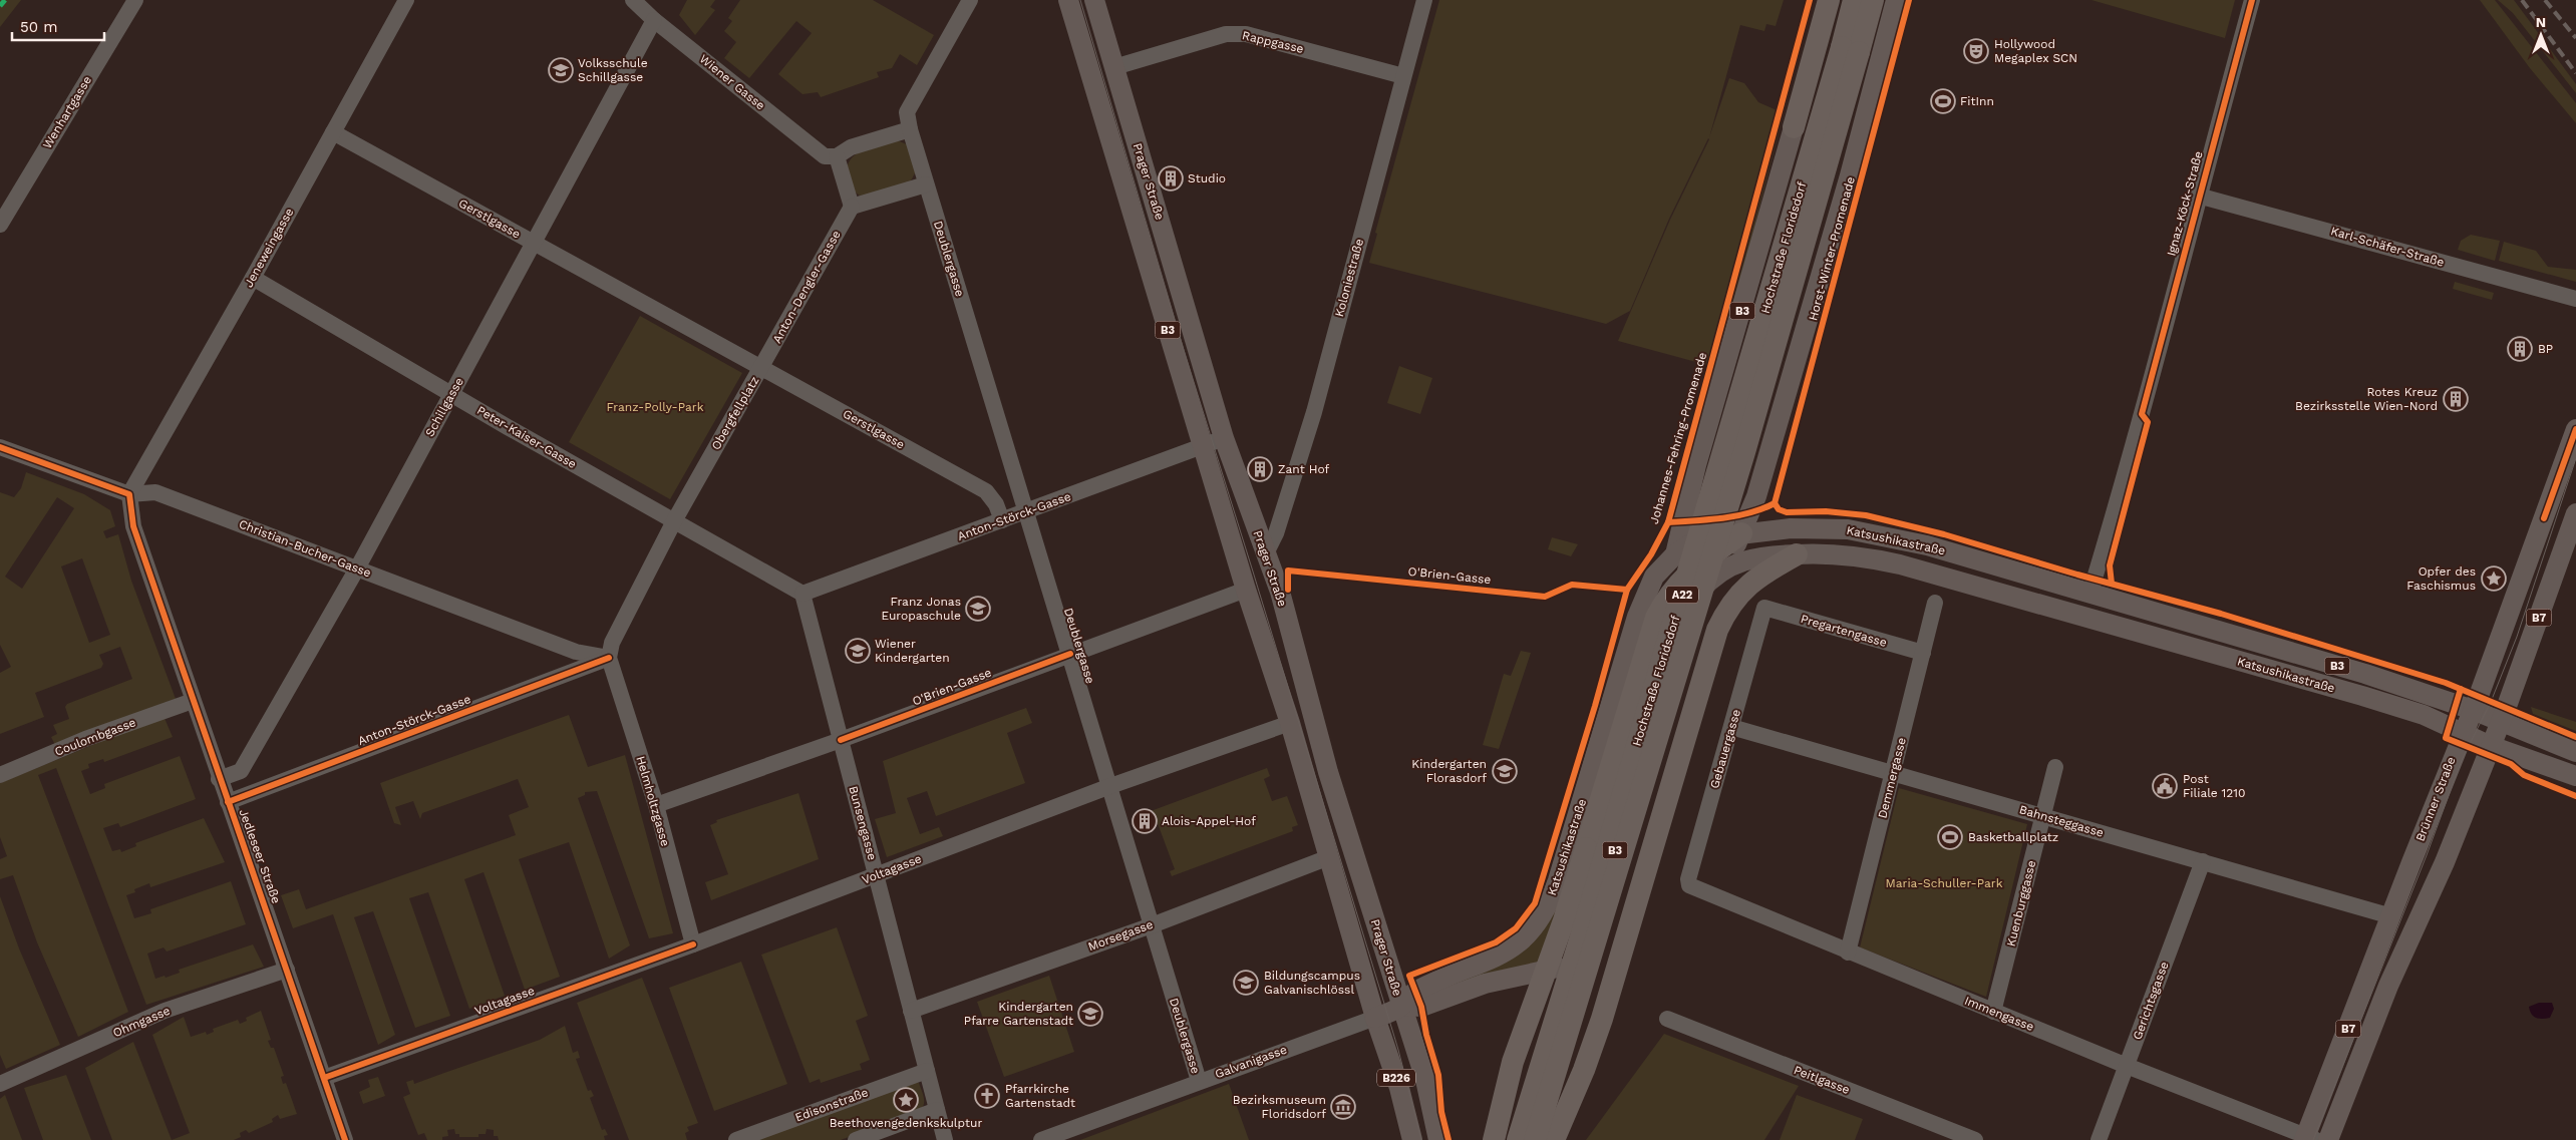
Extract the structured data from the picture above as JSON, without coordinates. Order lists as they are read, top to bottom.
{
  "streets": {
    "highway": ["Hochstraße Floridsdorf", "A22"],
    "main road": [
      "Prager Straße",
      "B3",
      "Katsushikastraße",
      "B7",
      "Brünner Straße",
      "B226"
    ],
    "street": [
      "Rappgasse",
      "Wiener Gasse",
      "Wenhartgasse",
      "Ignaz-Köck-Straße",
      "Gerstlgasse",
      "Karl-Schäfer-Straße",
      "Jeneweingasse",
      "Deublergasse",
      "Koloniestraße",
      "Anton-Dengler-Gasse",
      "Schillgasse",
      "Obergfellplatz",
      "Peter-Kaiser-Gasse",
      "Anton-Störck-Gasse",
      "Christian-Bucher-Gasse",
      "O'Brien-Gasse",
      "Pregartengasse",
      "Coulombgasse",
      "Gebauergasse",
      "Demmergasse",
      "Helmholtzgasse",
      "Bahnsteggasse",
      "Bunsengasse",
      "Jedleseer Straße",
      "Voltagasse",
      "Kuenburggasse",
      "Morsegasse",
      "Gerichtsgasse",
      "Immengasse",
      "Ohmgasse",
      "Galvanigasse",
      "Peitlgasse",
      "Edisonstraße"
    ],
    "cycle path": ["Horst-Winter-Promenade", "Johannes-Fehring-Promenade"]
  },
  "crossings": [
    ["Rappgasse", "Prager Straße"],
    ["Rappgasse", "Koloniestraße"],
    ["Wiener Gasse", "Schillgasse"],
    ["Prager Straße", "Koloniestraße"],
    ["Prager Straße", "B3"],
    ["Prager Straße", "Anton-Störck-Gasse"],
    ["Prager Straße", "Katsushikastraße"],
    ["Prager Straße", "O'Brien-Gasse"],
    ["Prager Straße", "Voltagasse"],
    ["Prager Straße", "Morsegasse"],
    ["Prager Straße", "Galvanigasse"],
    ["Ignaz-Köck-Straße", "Karl-Schäfer-Straße"],
    ["Ignaz-Köck-Straße", "Katsushikastraße"],
    ["Gerstlgasse", "Jeneweingasse"],
    ["Gerstlgasse", "Anton-Dengler-Gasse"],
    ["Gerstlgasse", "Schillgasse"],
    ["Gerstlgasse", "Obergfellplatz"],
    ["Gerstlgasse", "Anton-Störck-Gasse"],
    ["Jeneweingasse", "Peter-Kaiser-Gasse"],
    ["Jeneweingasse", "Christian-Bucher-Gasse"],
    ["Jeneweingasse", "Jedleseer Straße"],
    ["Hochstraße Floridsdorf", "A22"],
    ["Deublergasse", "Anton-Störck-Gasse"],
    ["Deublergasse", "O'Brien-Gasse"],
    ["Deublergasse", "Voltagasse"],
    ["Deublergasse", "Morsegasse"],
    ["Deublergasse", "Galvanigasse"],
    ["Anton-Dengler-Gasse", "Obergfellplatz"],
    ["B3", "Katsushikastraße"],
    ["B3", "Galvanigasse"],
    ["Schillgasse", "Peter-Kaiser-Gasse"],
    ["Schillgasse", "Christian-Bucher-Gasse"],
    ["Schillgasse", "Jedleseer Straße"],
    ["Obergfellplatz", "Peter-Kaiser-Gasse"],
    ["Peter-Kaiser-Gasse", "Anton-Störck-Gasse"],
    ["Peter-Kaiser-Gasse", "Bunsengasse"],
    ["Anton-Störck-Gasse", "Christian-Bucher-Gasse"],
    ["Anton-Störck-Gasse", "Helmholtzgasse"],
    ["Anton-Störck-Gasse", "Bunsengasse"],
    ["Anton-Störck-Gasse", "Jedleseer Straße"],
    ["Katsushikastraße", "B7"],
    ["Katsushikastraße", "Brünner Straße"],
    ["Christian-Bucher-Gasse", "Helmholtzgasse"],
    ["Christian-Bucher-Gasse", "Jedleseer Straße"],
    ["O'Brien-Gasse", "Helmholtzgasse"],
    ["O'Brien-Gasse", "Bunsengasse"],
    ["Pregartengasse", "Gebauergasse"],
    ["Pregartengasse", "Demmergasse"],
    ["Coulombgasse", "Jedleseer Straße"],
    ["Gebauergasse", "Bahnsteggasse"],
    ["Gebauergasse", "Immengasse"],
    ["Demmergasse", "Bahnsteggasse"],
    ["Demmergasse", "Immengasse"],
    ["Brünner Straße", "Bahnsteggasse"],
    ["Brünner Straße", "Immengasse"],
    ["Helmholtzgasse", "Voltagasse"],
    ["Bahnsteggasse", "Kuenburggasse"],
    ["Bahnsteggasse", "Gerichtsgasse"],
    ["Bunsengasse", "Voltagasse"],
    ["Bunsengasse", "Morsegasse"],
    ["Bunsengasse", "Edisonstraße"],
    ["Jedleseer Straße", "Voltagasse"],
    ["Jedleseer Straße", "Ohmgasse"],
    ["Kuenburggasse", "Immengasse"],
    ["Gerichtsgasse", "Immengasse"]
  ],
  "parks": ["Franz-Polly-Park", "Maria-Schuller-Park"],
  "places": {
    "theatre": ["Hollywood Megaplex SCN"],
    "school or university": [
      "Volksschule Schillgasse",
      "Franz Jonas Europaschule",
      "Wiener Kindergarten",
      "Kindergarten Florasdorf",
      "Bildungscampus Galvanischlössl",
      "Kindergarten Pfarre Gartenstadt"
    ],
    "sports": ["FitInn", "Basketballplatz"],
    "building": [
      "Studio",
      "BP",
      "Rotes Kreuz Bezirksstelle Wien-Nord",
      "Zant Hof",
      "Alois-Appel-Hof"
    ],
    "place": ["Opfer des Faschismus", "Beethovengedenkskulptur"],
    "public building": ["Post Filiale 1210"],
    "church": ["Pfarrkirche Gartenstadt"],
    "museum": ["Bezirksmuseum Floridsdorf"]
  },
  "scale_bar": "50 m",
  "north": "top"
}
